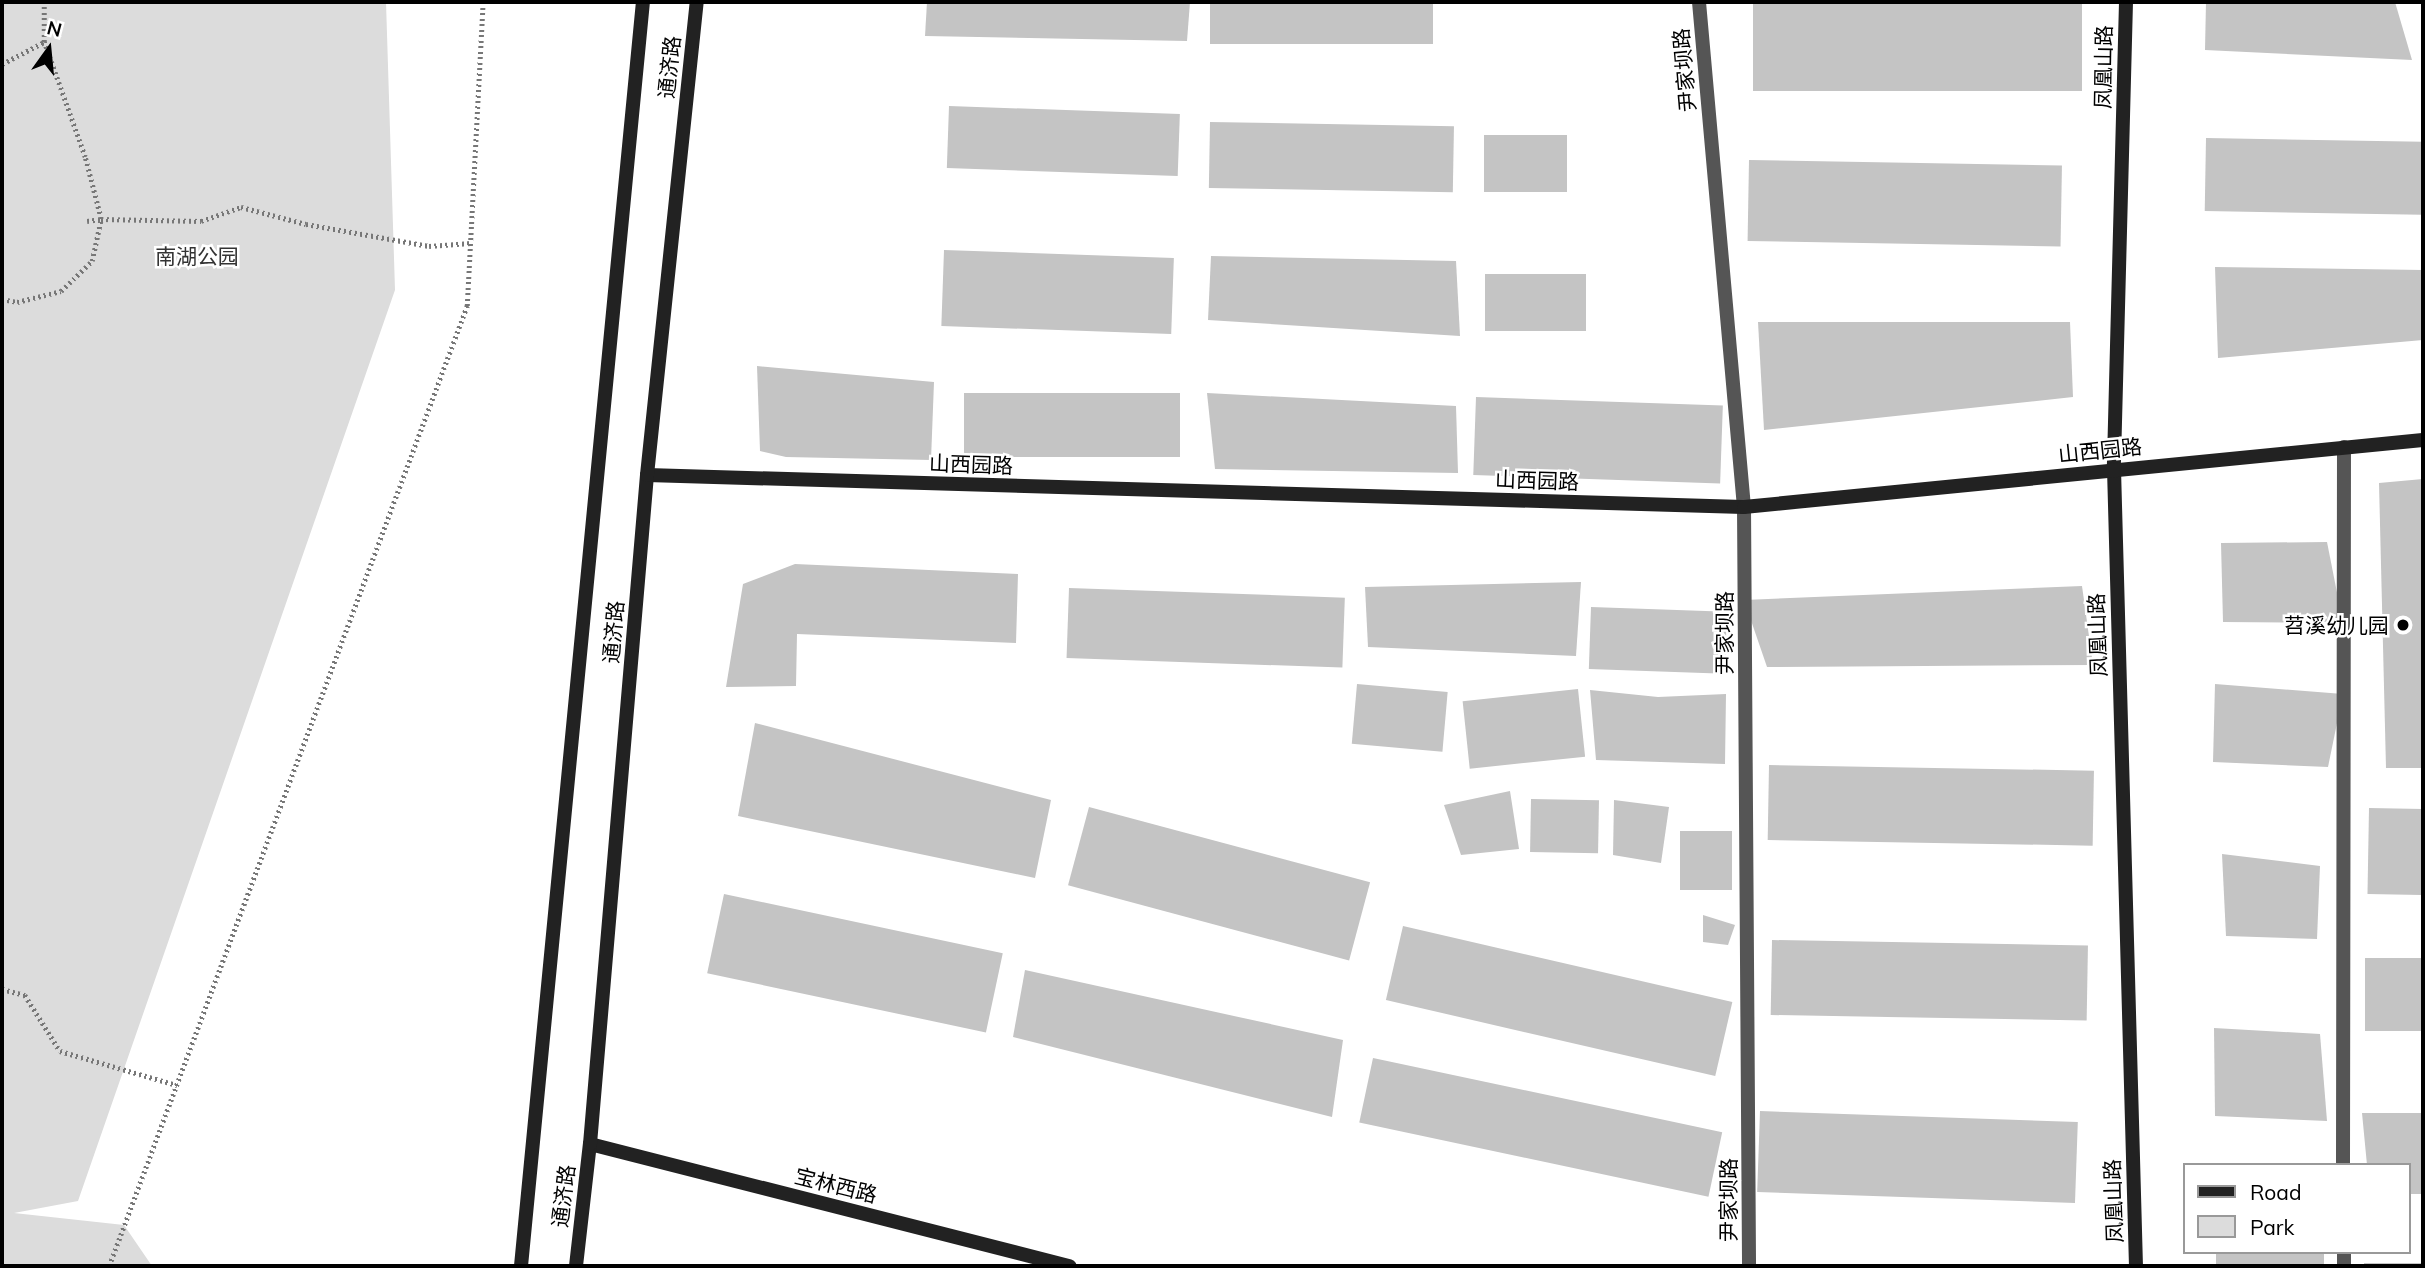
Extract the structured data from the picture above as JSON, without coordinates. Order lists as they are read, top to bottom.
{
  "streets": {
    "street": [
      "通济路",
      "凤凰山路",
      "尹家坝路",
      "山西园路",
      "宝林西路"
    ]
  },
  "crossings": [
    ["通济路", "山西园路"],
    ["通济路", "宝林西路"],
    ["凤凰山路", "山西园路"],
    ["尹家坝路", "山西园路"]
  ],
  "parks": ["南湖公园"],
  "places": ["苕溪幼儿园"],
  "legend": ["Road", "Park"],
  "north": "top"
}
